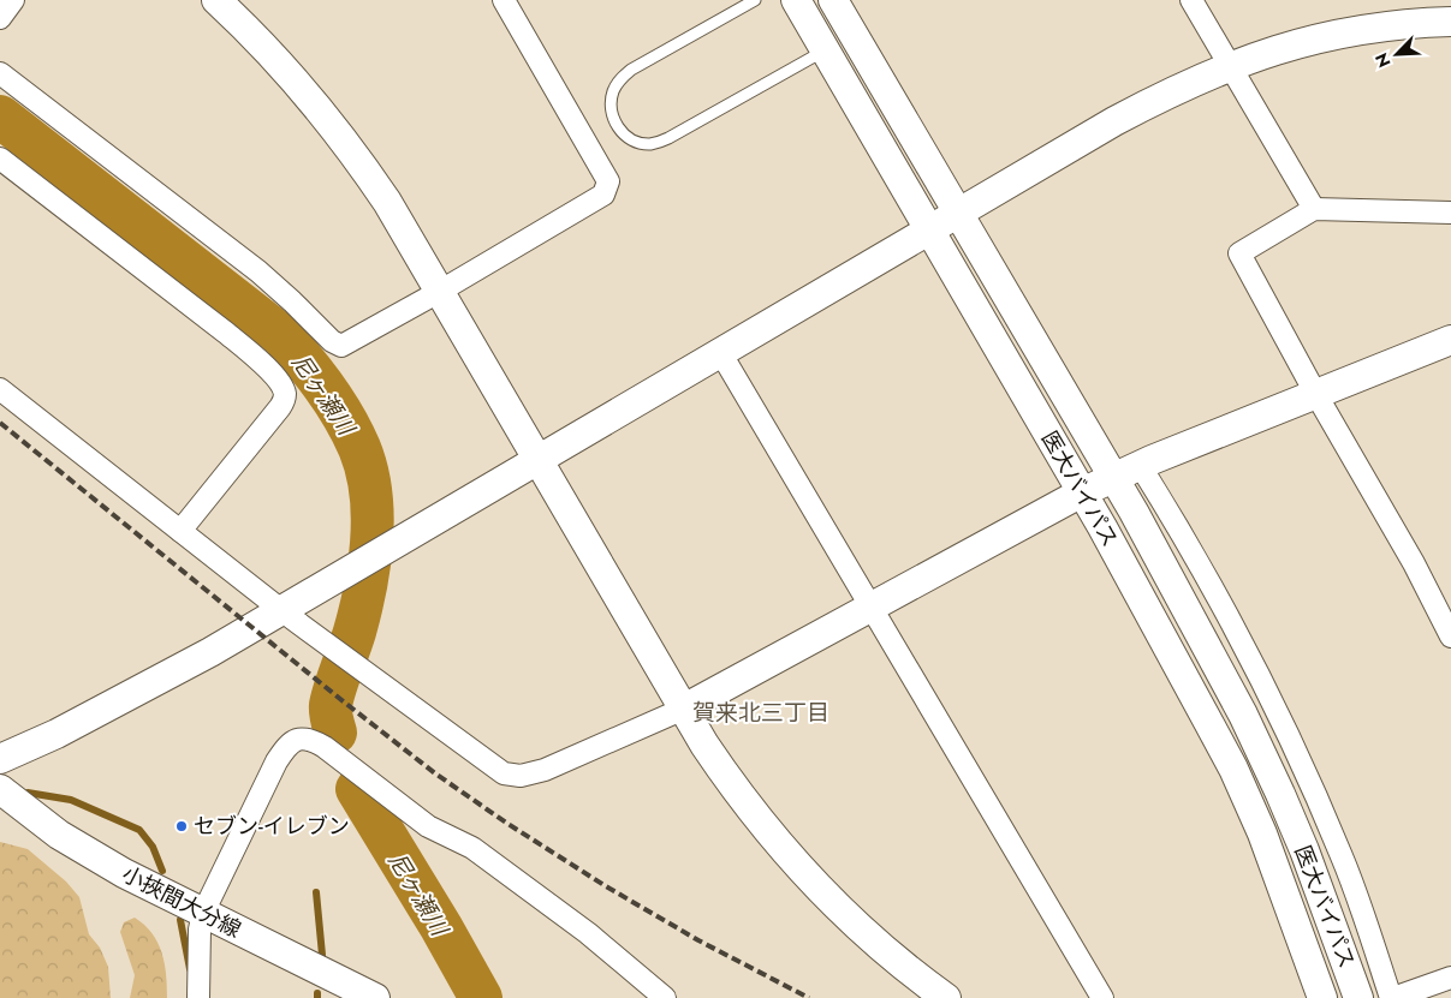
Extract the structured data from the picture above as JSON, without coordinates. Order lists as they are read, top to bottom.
{
  "streets": {
    "street": ["医大バイパス", "小挾間大分線"]
  },
  "districts": ["賀来北三丁目"],
  "water": ["尼ヶ瀬川"],
  "places": ["セブン-イレブン"],
  "north": "bottom left"
}
